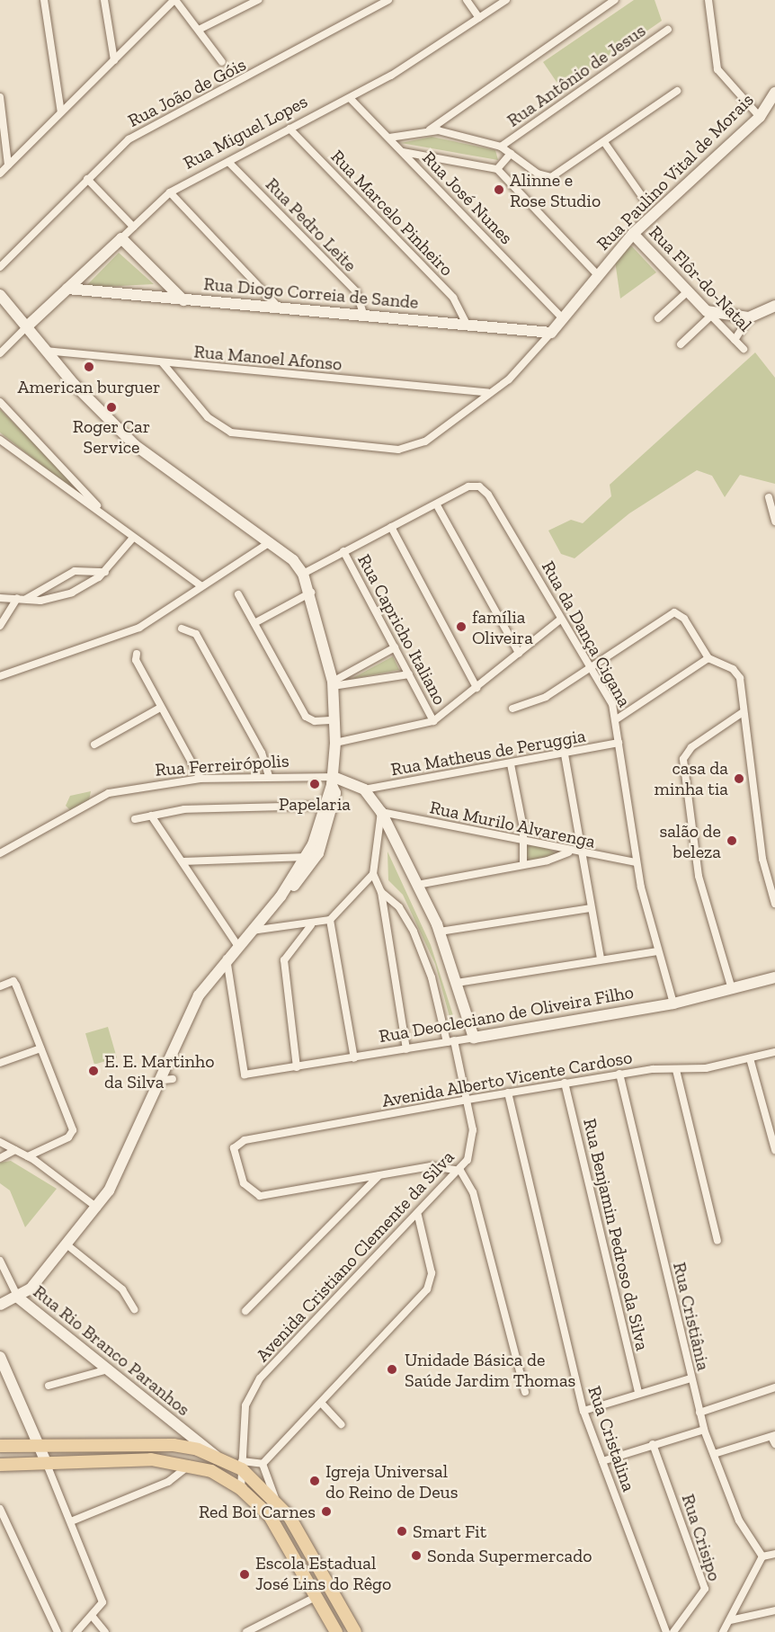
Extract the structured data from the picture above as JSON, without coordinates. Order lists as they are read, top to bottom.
{
  "streets": {
    "street": [
      "Rua Antônio de Jesus",
      "Rua João de Góis",
      "Rua Miguel Lopes",
      "Rua Paulino Vital de Morais",
      "Rua José Nunes",
      "Rua Marcelo Pinheiro",
      "Rua Pedro Leite",
      "Rua Flôr-do-Natal",
      "Rua Diogo Correia de Sande",
      "Rua Manoel Afonso",
      "Rua Capricho Italiano",
      "Rua da Dança Cigana",
      "Rua Matheus de Peruggia",
      "Rua Ferreirópolis",
      "Rua Murilo Alvarenga",
      "Rua Deocleciano de Oliveira Filho",
      "Avenida Alberto Vicente Cardoso",
      "Rua Benjamin Pedroso da Silva",
      "Avenida Cristiano Clemente da Silva",
      "Rua Cristiânia",
      "Rua Rio Branco Paranhos",
      "Rua Cristalina",
      "Rua Crisipo"
    ]
  },
  "crossings": [
    ["Rua Miguel Lopes", "Rua José Nunes"],
    ["Rua Miguel Lopes", "Rua Marcelo Pinheiro"],
    ["Rua Miguel Lopes", "Rua Pedro Leite"],
    ["Rua Miguel Lopes", "Rua Diogo Correia de Sande"],
    ["Rua Paulino Vital de Morais", "Rua José Nunes"],
    ["Rua Paulino Vital de Morais", "Rua Flôr-do-Natal"],
    ["Rua Paulino Vital de Morais", "Rua Diogo Correia de Sande"],
    ["Rua Marcelo Pinheiro", "Rua Diogo Correia de Sande"],
    ["Rua Pedro Leite", "Rua Diogo Correia de Sande"],
    ["Rua Capricho Italiano", "Rua da Dança Cigana"],
    ["Rua da Dança Cigana", "Rua Matheus de Peruggia"],
    ["Rua da Dança Cigana", "Rua Murilo Alvarenga"],
    ["Rua da Dança Cigana", "Rua Deocleciano de Oliveira Filho"],
    ["Rua Deocleciano de Oliveira Filho", "Avenida Cristiano Clemente da Silva"],
    ["Avenida Alberto Vicente Cardoso", "Rua Benjamin Pedroso da Silva"],
    ["Avenida Alberto Vicente Cardoso", "Avenida Cristiano Clemente da Silva"],
    ["Avenida Alberto Vicente Cardoso", "Rua Cristiânia"],
    ["Avenida Alberto Vicente Cardoso", "Rua Cristalina"]
  ],
  "places": [
    "Alinne e Rose Studio",
    "American burguer",
    "Roger Car Service",
    "família Oliveira",
    "casa da minha tia",
    "Papelaria",
    "salão de beleza",
    "E. E. Martinho da Silva",
    "Unidade Básica de Saúde Jardim Thomas",
    "Igreja Universal do Reino de Deus",
    "Red Boi Carnes",
    "Smart Fit",
    "Sonda Supermercado",
    "Escola Estadual José Lins do Rêgo"
  ]
}
